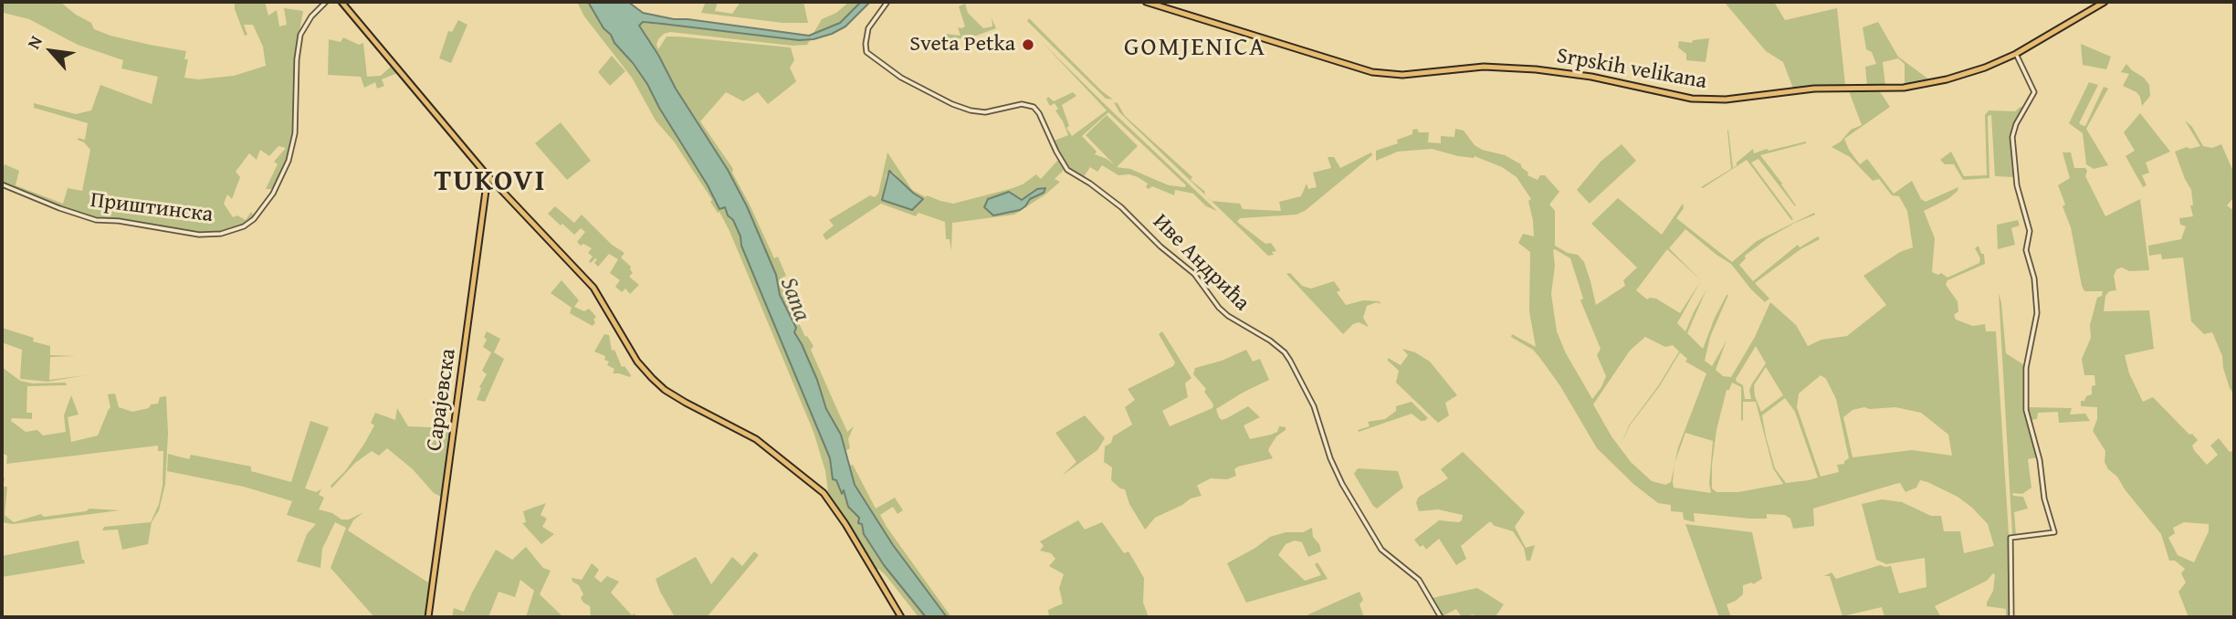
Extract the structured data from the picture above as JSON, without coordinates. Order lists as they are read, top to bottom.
{
  "streets": {
    "main road": ["Srpskih velikana", "Сарајевска"],
    "street": ["Приштинска", "Иве Андрића"]
  },
  "districts": ["GOMJENICA", "TUKOVI"],
  "water": ["Sana"],
  "places": ["Sveta Petka"],
  "north": "top left"
}
